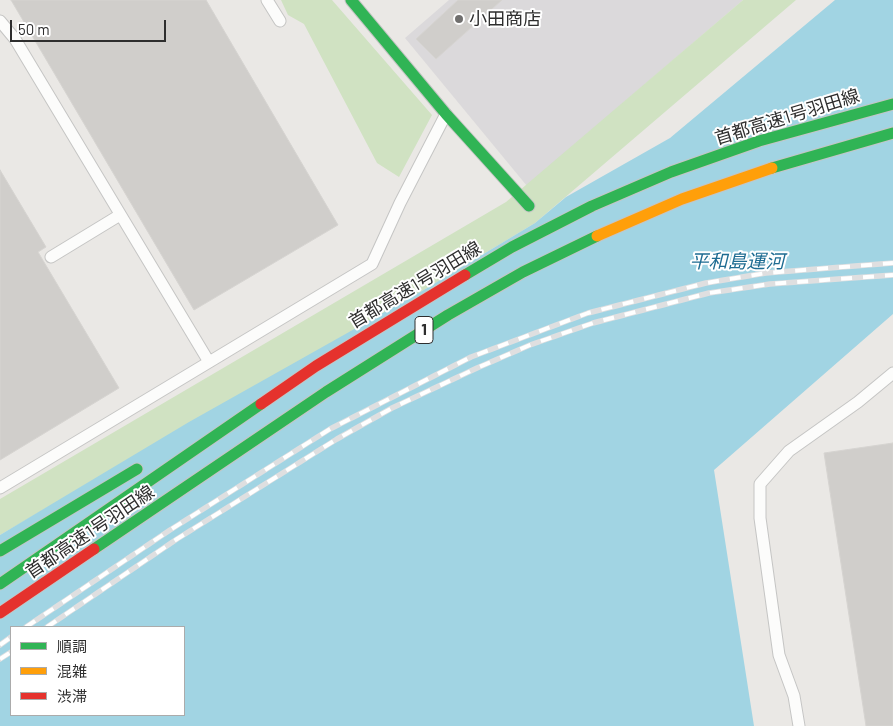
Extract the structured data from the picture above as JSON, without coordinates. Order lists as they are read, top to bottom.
{
  "streets": {
    "main road": ["首都高速1号羽田線", "1"]
  },
  "water": ["平和島運河"],
  "places": ["小田商店"],
  "legend": ["順調", "混雑", "渋滞"],
  "scale_bar": "50 m"
}
